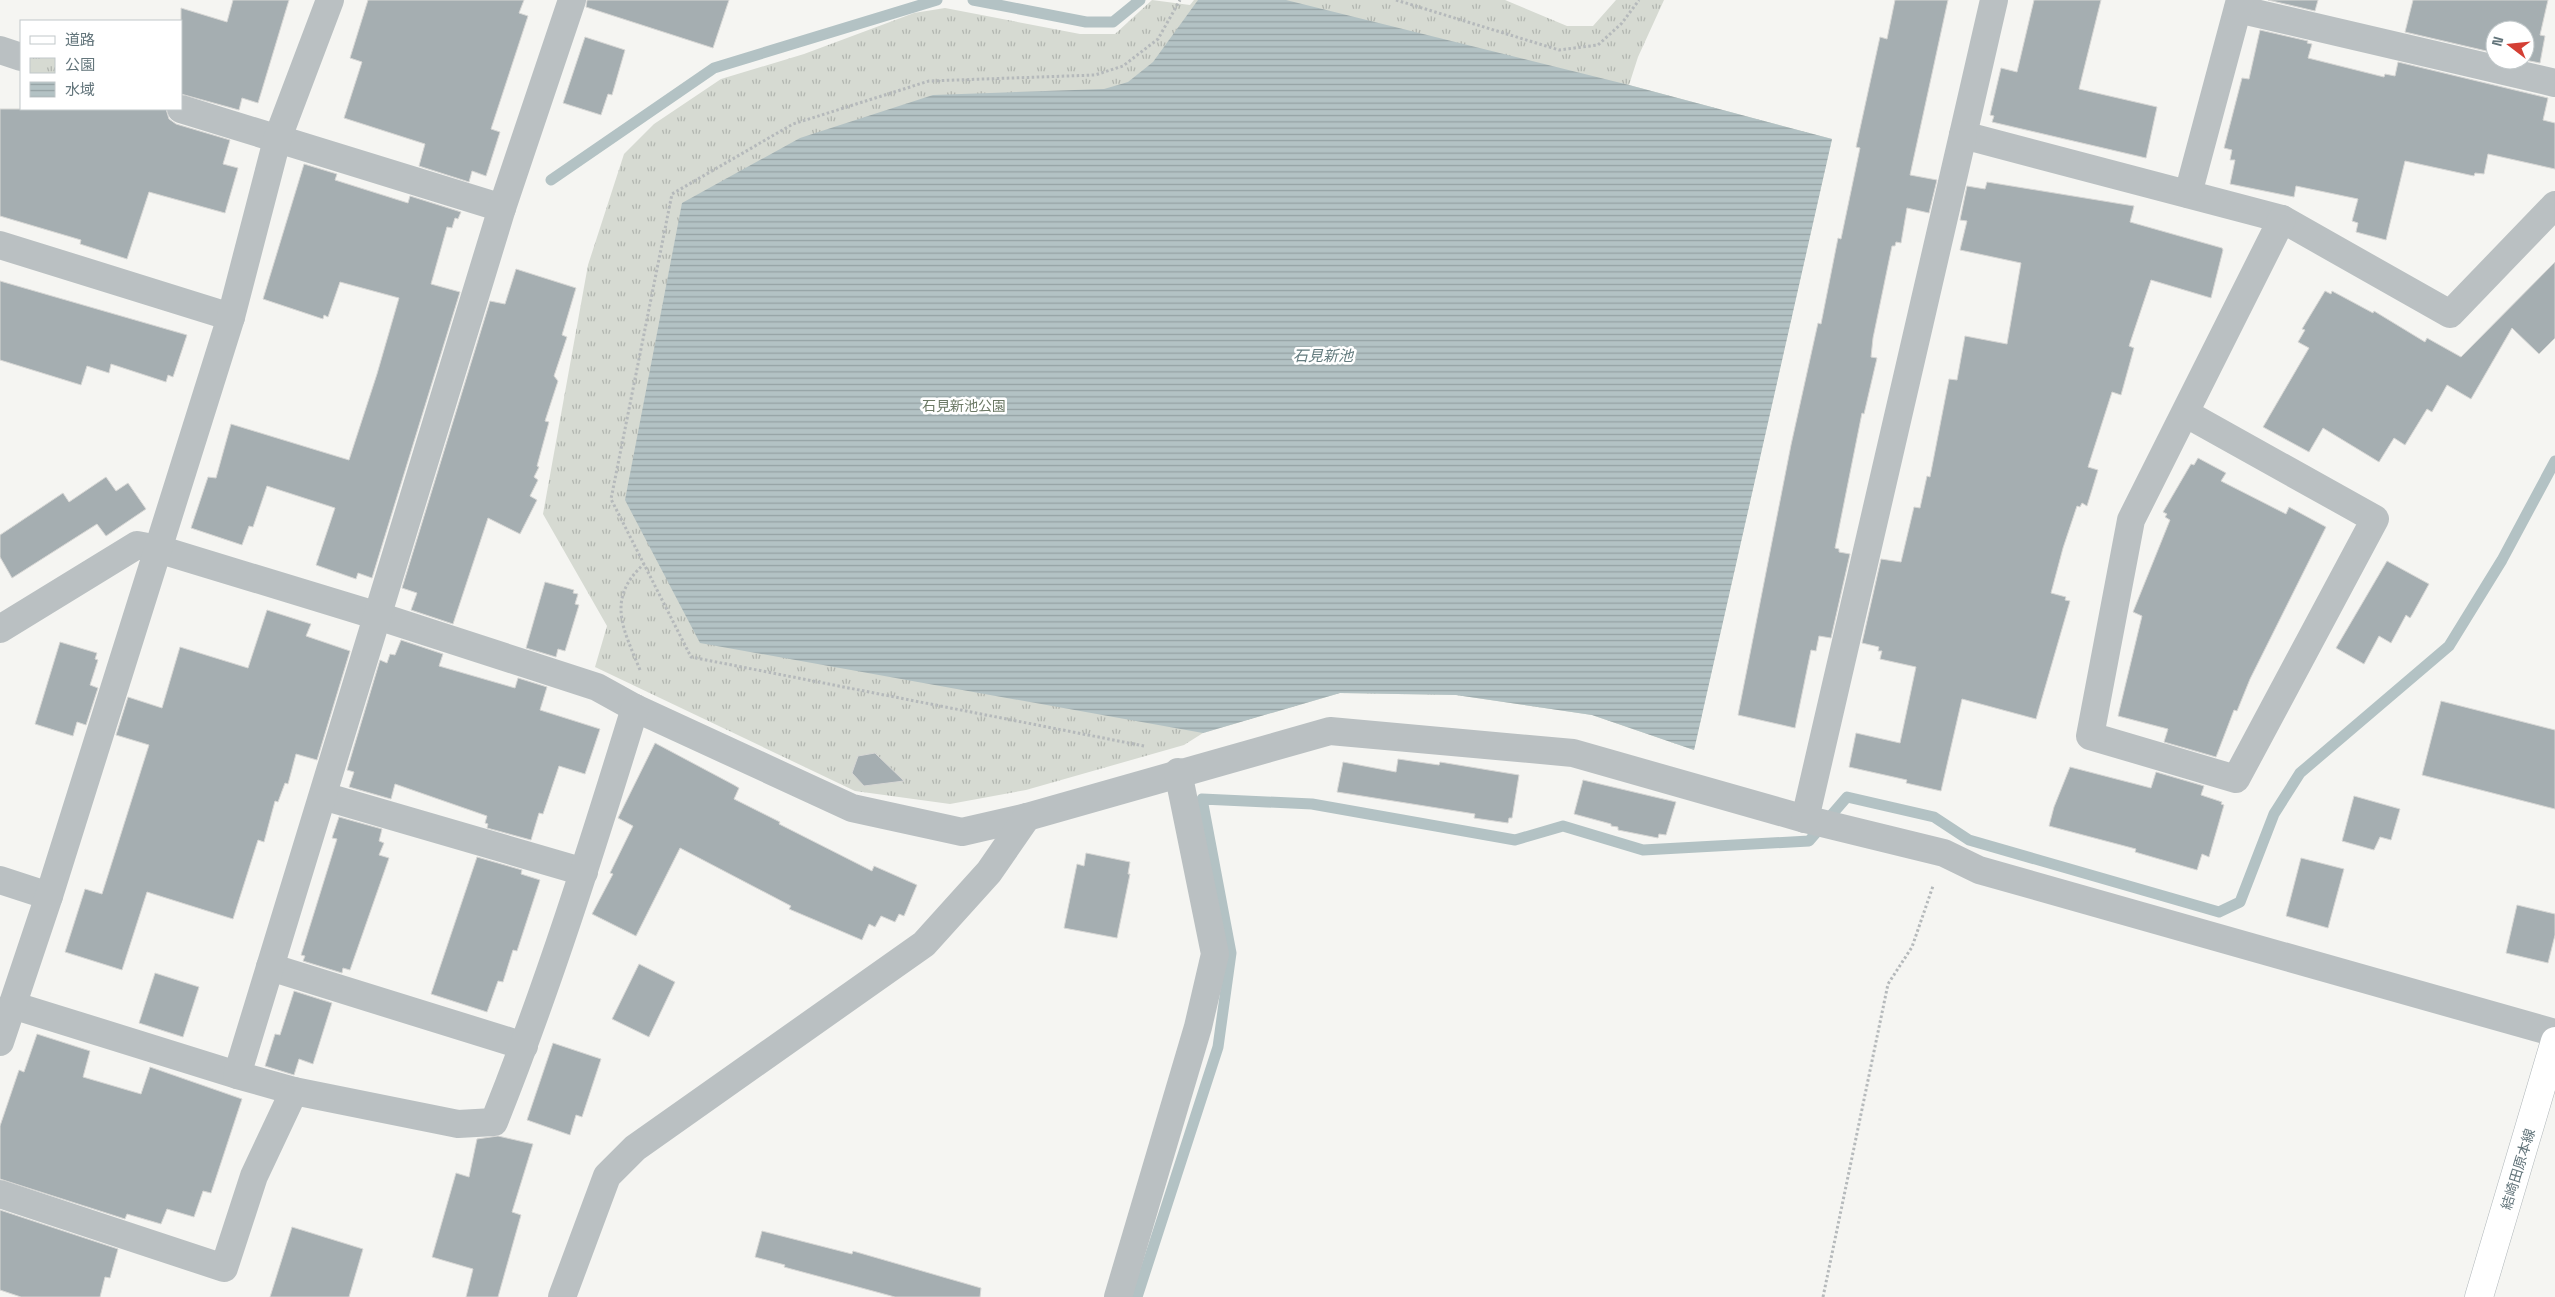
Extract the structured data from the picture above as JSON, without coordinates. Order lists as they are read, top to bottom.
{
  "streets": {
    "main road": ["結崎田原本線"]
  },
  "water": ["石見新池"],
  "parks": ["石見新池公園"],
  "legend": ["道路", "公園", "水域"],
  "north": "left"
}
